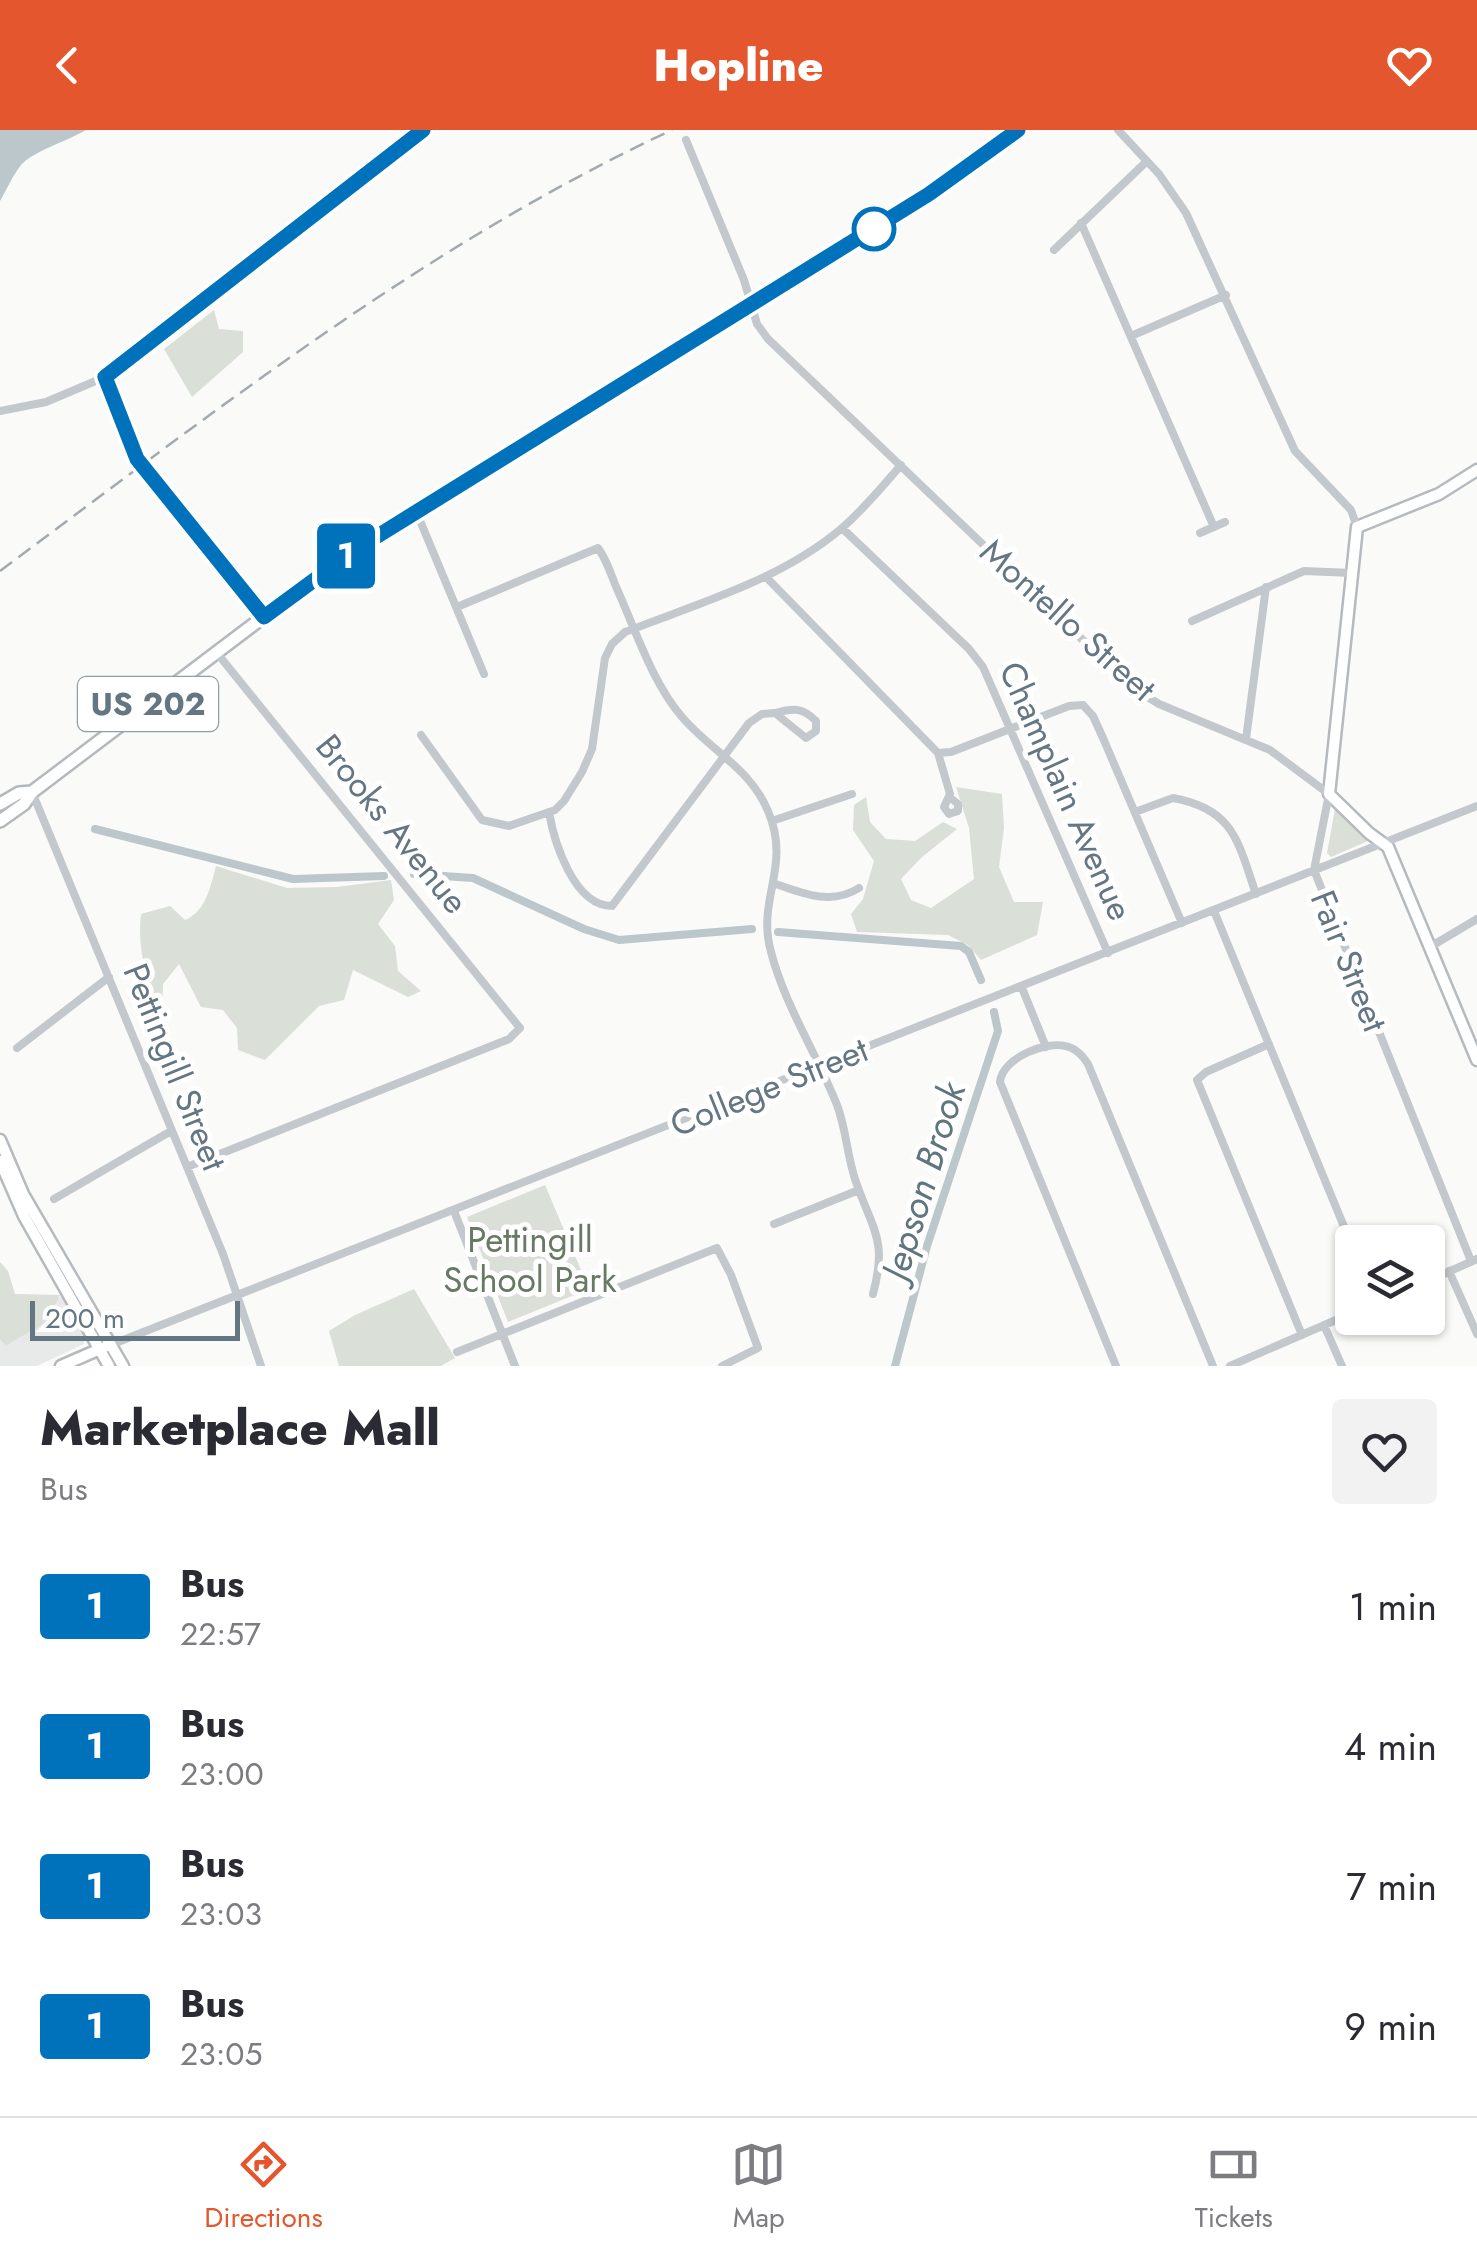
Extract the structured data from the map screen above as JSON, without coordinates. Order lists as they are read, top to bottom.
{
  "streets": {
    "highway": ["US 202"],
    "main road": ["Montello Street", "Fair Street", "College Street"],
    "street": ["Champlain Avenue", "Brooks Avenue", "Pettingill Street"]
  },
  "crossings": [
    ["Montello Street", "US 202"],
    ["Montello Street", "Fair Street"],
    ["Montello Street", "College Street"],
    ["US 202", "Brooks Avenue"],
    ["US 202", "Pettingill Street"],
    ["Champlain Avenue", "College Street"],
    ["Brooks Avenue", "Pettingill Street"],
    ["Fair Street", "College Street"],
    ["Pettingill Street", "College Street"]
  ],
  "water": ["Jepson Brook"],
  "parks": ["Pettingill School Park"],
  "lines": ["bus line 1"],
  "scale_bar": "200 m",
  "page": {
    "header": "Hopline",
    "on_map": "1",
    "scale": "200 m",
    "heading": ["Marketplace Mall", "Bus"],
    "list": [
      {
        "mark": "1",
        "name": "Bus",
        "note": "22:57",
        "value": "1 min"
      },
      {
        "mark": "1",
        "name": "Bus",
        "note": "23:00",
        "value": "4 min"
      },
      {
        "mark": "1",
        "name": "Bus",
        "note": "23:03",
        "value": "7 min"
      },
      {
        "mark": "1",
        "name": "Bus",
        "note": "23:05",
        "value": "9 min"
      }
    ],
    "tabs": ["Directions", "Map", "Tickets"]
  }
}
